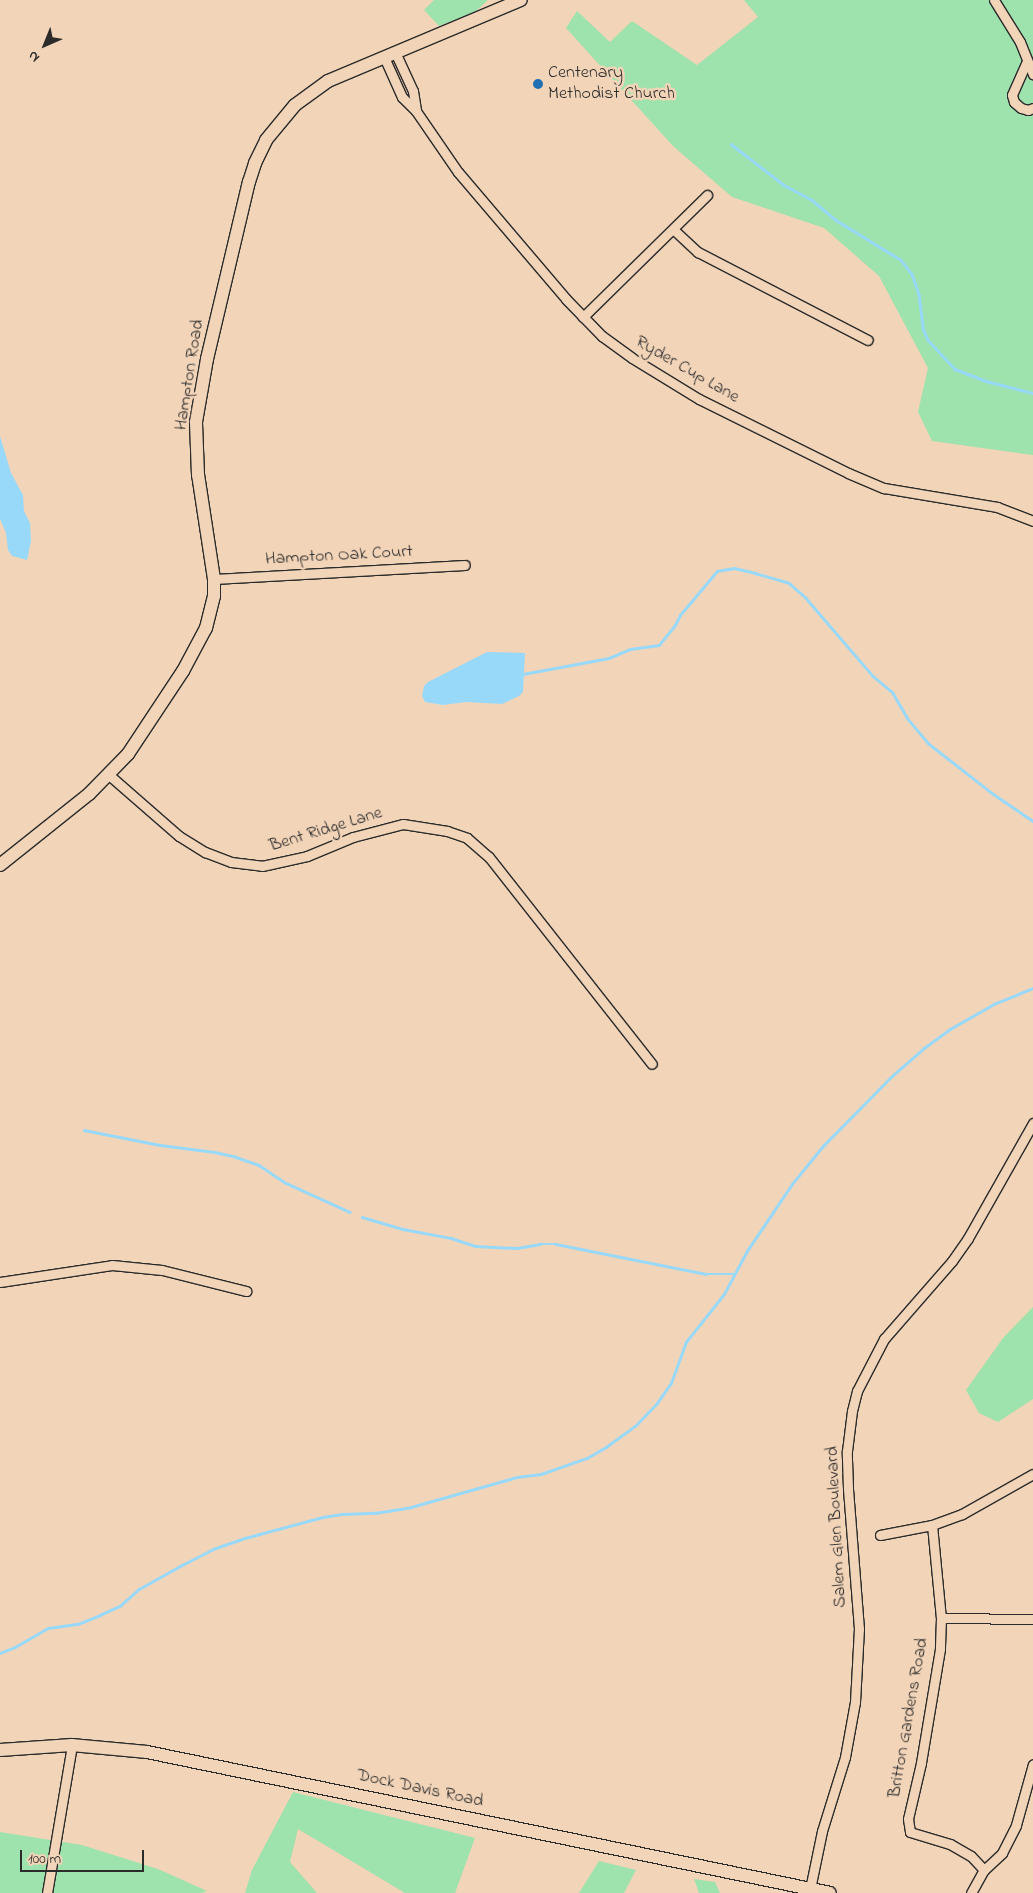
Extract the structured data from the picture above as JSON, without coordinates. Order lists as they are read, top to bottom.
{
  "streets": {
    "main road": ["Hampton Road", "Dock Davis Road"],
    "street": [
      "Ryder Cup Lane",
      "Hampton Oak Court",
      "Bent Ridge Lane",
      "Salem Glen Boulevard",
      "Britton Gardens Road"
    ]
  },
  "crossings": [
    ["Ryder Cup Lane", "Hampton Road"],
    ["Hampton Road", "Hampton Oak Court"],
    ["Hampton Road", "Bent Ridge Lane"],
    ["Salem Glen Boulevard", "Dock Davis Road"]
  ],
  "places": ["Centenary Methodist Church"],
  "scale_bar": "100 m",
  "north": "bottom left"
}
